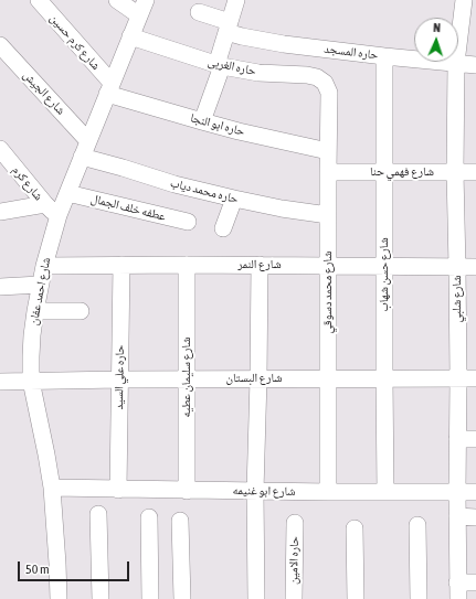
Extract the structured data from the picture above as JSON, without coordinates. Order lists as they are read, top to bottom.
{
  "streets": {
    "street": [
      "شارع كرم حسين",
      "حاره المسجد",
      "حاره الغربى",
      "شارع الجيش",
      "حاره ابو النجا",
      "شارع فهمي حنا",
      "شارع كرم",
      "حاره محمد دياب",
      "عطفه خلف الجمال",
      "شارع النمر",
      "شارع حسن شهاب",
      "شارع احمد عفان",
      "شارع محمد دسوقي",
      "شارع شلبي",
      "حاره علي السيد",
      "شارع سليمان عطيه",
      "شارع البستان",
      "شارع ابو غنيمه",
      "حاره الامين"
    ]
  },
  "crossings": [
    ["شارع كرم حسين", "حاره ابو النجا"],
    ["شارع كرم حسين", "شارع احمد عفان"],
    ["حاره المسجد", "شارع حسن شهاب"],
    ["حاره المسجد", "شارع شلبي"],
    ["حاره الغربى", "شارع احمد عفان"],
    ["حاره الغربى", "شارع محمد دسوقي"],
    ["شارع الجيش", "شارع احمد عفان"],
    ["حاره ابو النجا", "شارع احمد عفان"],
    ["حاره ابو النجا", "شارع محمد دسوقي"],
    ["شارع فهمي حنا", "شارع حسن شهاب"],
    ["شارع فهمي حنا", "شارع محمد دسوقي"],
    ["شارع فهمي حنا", "شارع شلبي"],
    ["شارع كرم", "شارع احمد عفان"],
    ["حاره محمد دياب", "شارع احمد عفان"],
    ["حاره محمد دياب", "شارع محمد دسوقي"],
    ["عطفه خلف الجمال", "شارع احمد عفان"],
    ["شارع النمر", "شارع حسن شهاب"],
    ["شارع النمر", "شارع احمد عفان"],
    ["شارع النمر", "شارع محمد دسوقي"],
    ["شارع النمر", "شارع شلبي"],
    ["شارع النمر", "حاره علي السيد"],
    ["شارع النمر", "شارع سليمان عطيه"],
    ["شارع حسن شهاب", "شارع البستان"],
    ["شارع حسن شهاب", "شارع ابو غنيمه"],
    ["شارع احمد عفان", "شارع البستان"],
    ["شارع احمد عفان", "شارع ابو غنيمه"],
    ["شارع محمد دسوقي", "شارع البستان"],
    ["شارع محمد دسوقي", "شارع ابو غنيمه"],
    ["شارع شلبي", "شارع البستان"],
    ["شارع شلبي", "شارع ابو غنيمه"],
    ["حاره علي السيد", "شارع البستان"],
    ["حاره علي السيد", "شارع ابو غنيمه"],
    ["شارع سليمان عطيه", "شارع البستان"],
    ["شارع سليمان عطيه", "شارع ابو غنيمه"]
  ],
  "scale_bar": "50 m",
  "north": "top"
}
